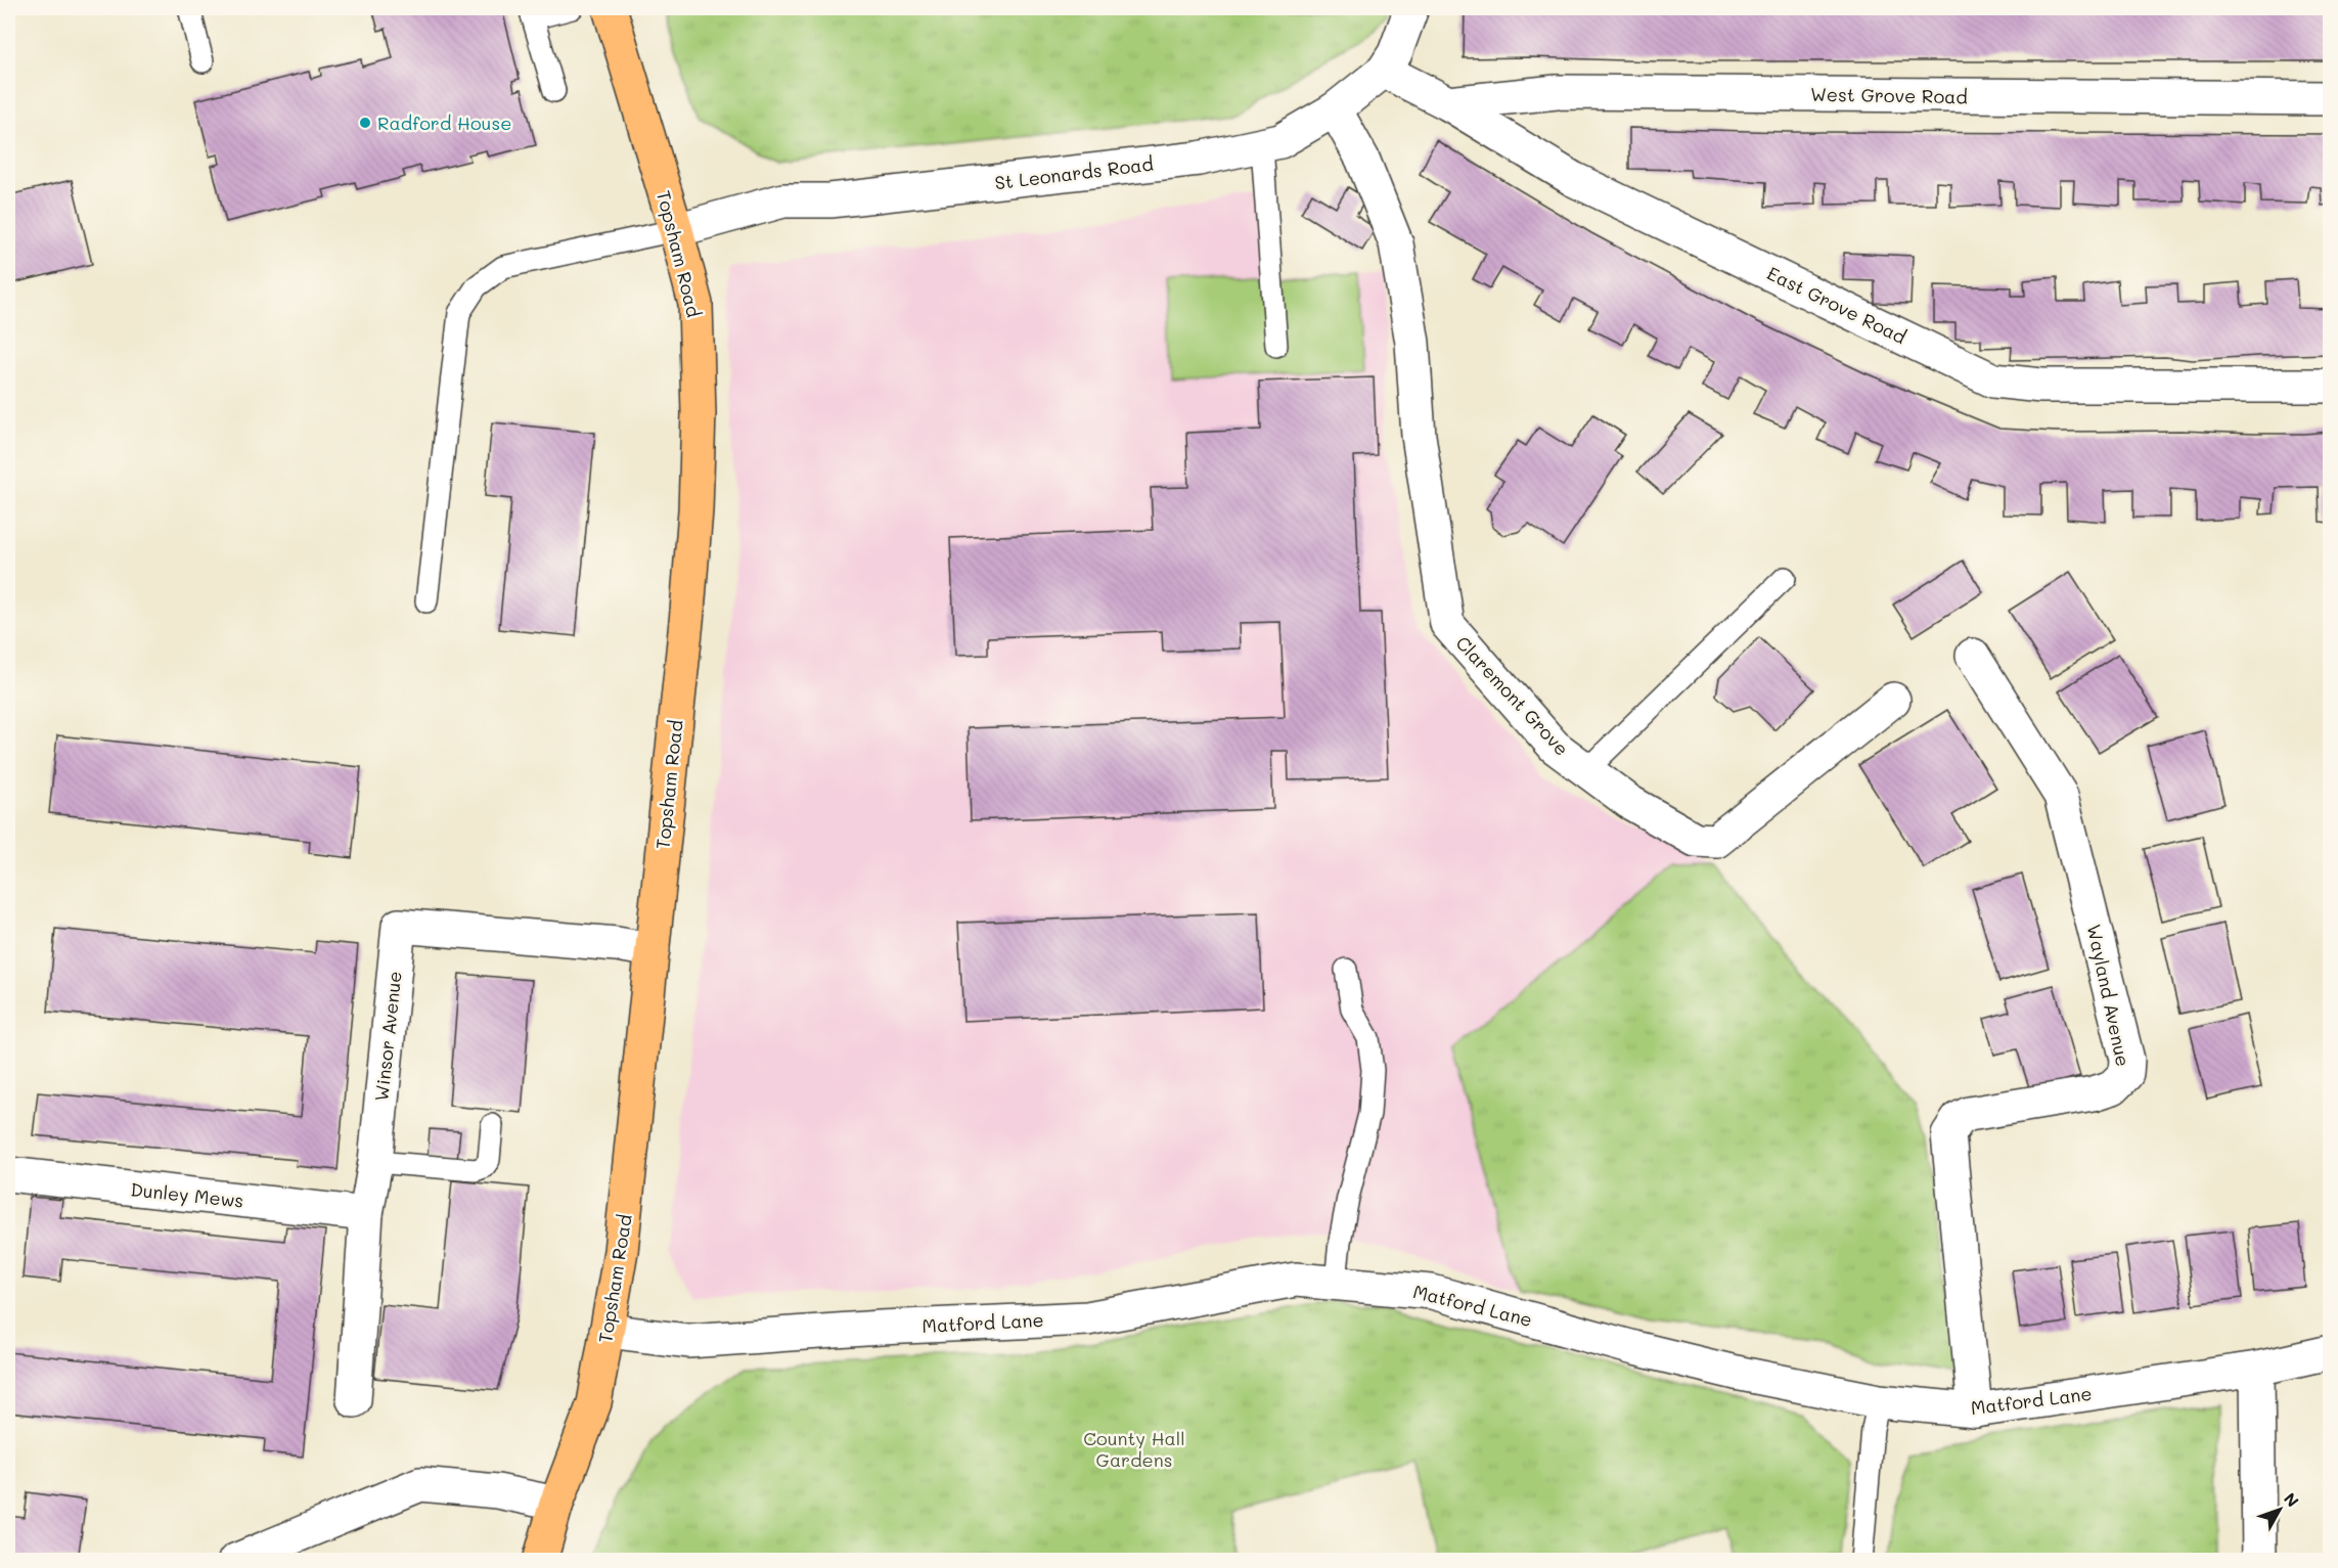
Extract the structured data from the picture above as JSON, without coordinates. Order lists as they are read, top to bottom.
{
  "streets": {
    "main road": ["Topsham Road"],
    "street": [
      "West Grove Road",
      "St Leonards Road",
      "East Grove Road",
      "Claremont Grove",
      "Wayland Avenue",
      "Winsor Avenue",
      "Dunley Mews",
      "Matford Lane"
    ]
  },
  "crossings": [
    ["West Grove Road", "East Grove Road"],
    ["St Leonards Road", "Topsham Road"],
    ["St Leonards Road", "East Grove Road"],
    ["St Leonards Road", "Claremont Grove"],
    ["Topsham Road", "Winsor Avenue"],
    ["Topsham Road", "Matford Lane"],
    ["Wayland Avenue", "Matford Lane"],
    ["Winsor Avenue", "Dunley Mews"]
  ],
  "parks": ["County Hall Gardens"],
  "places": ["Radford House"],
  "north": "top right"
}
